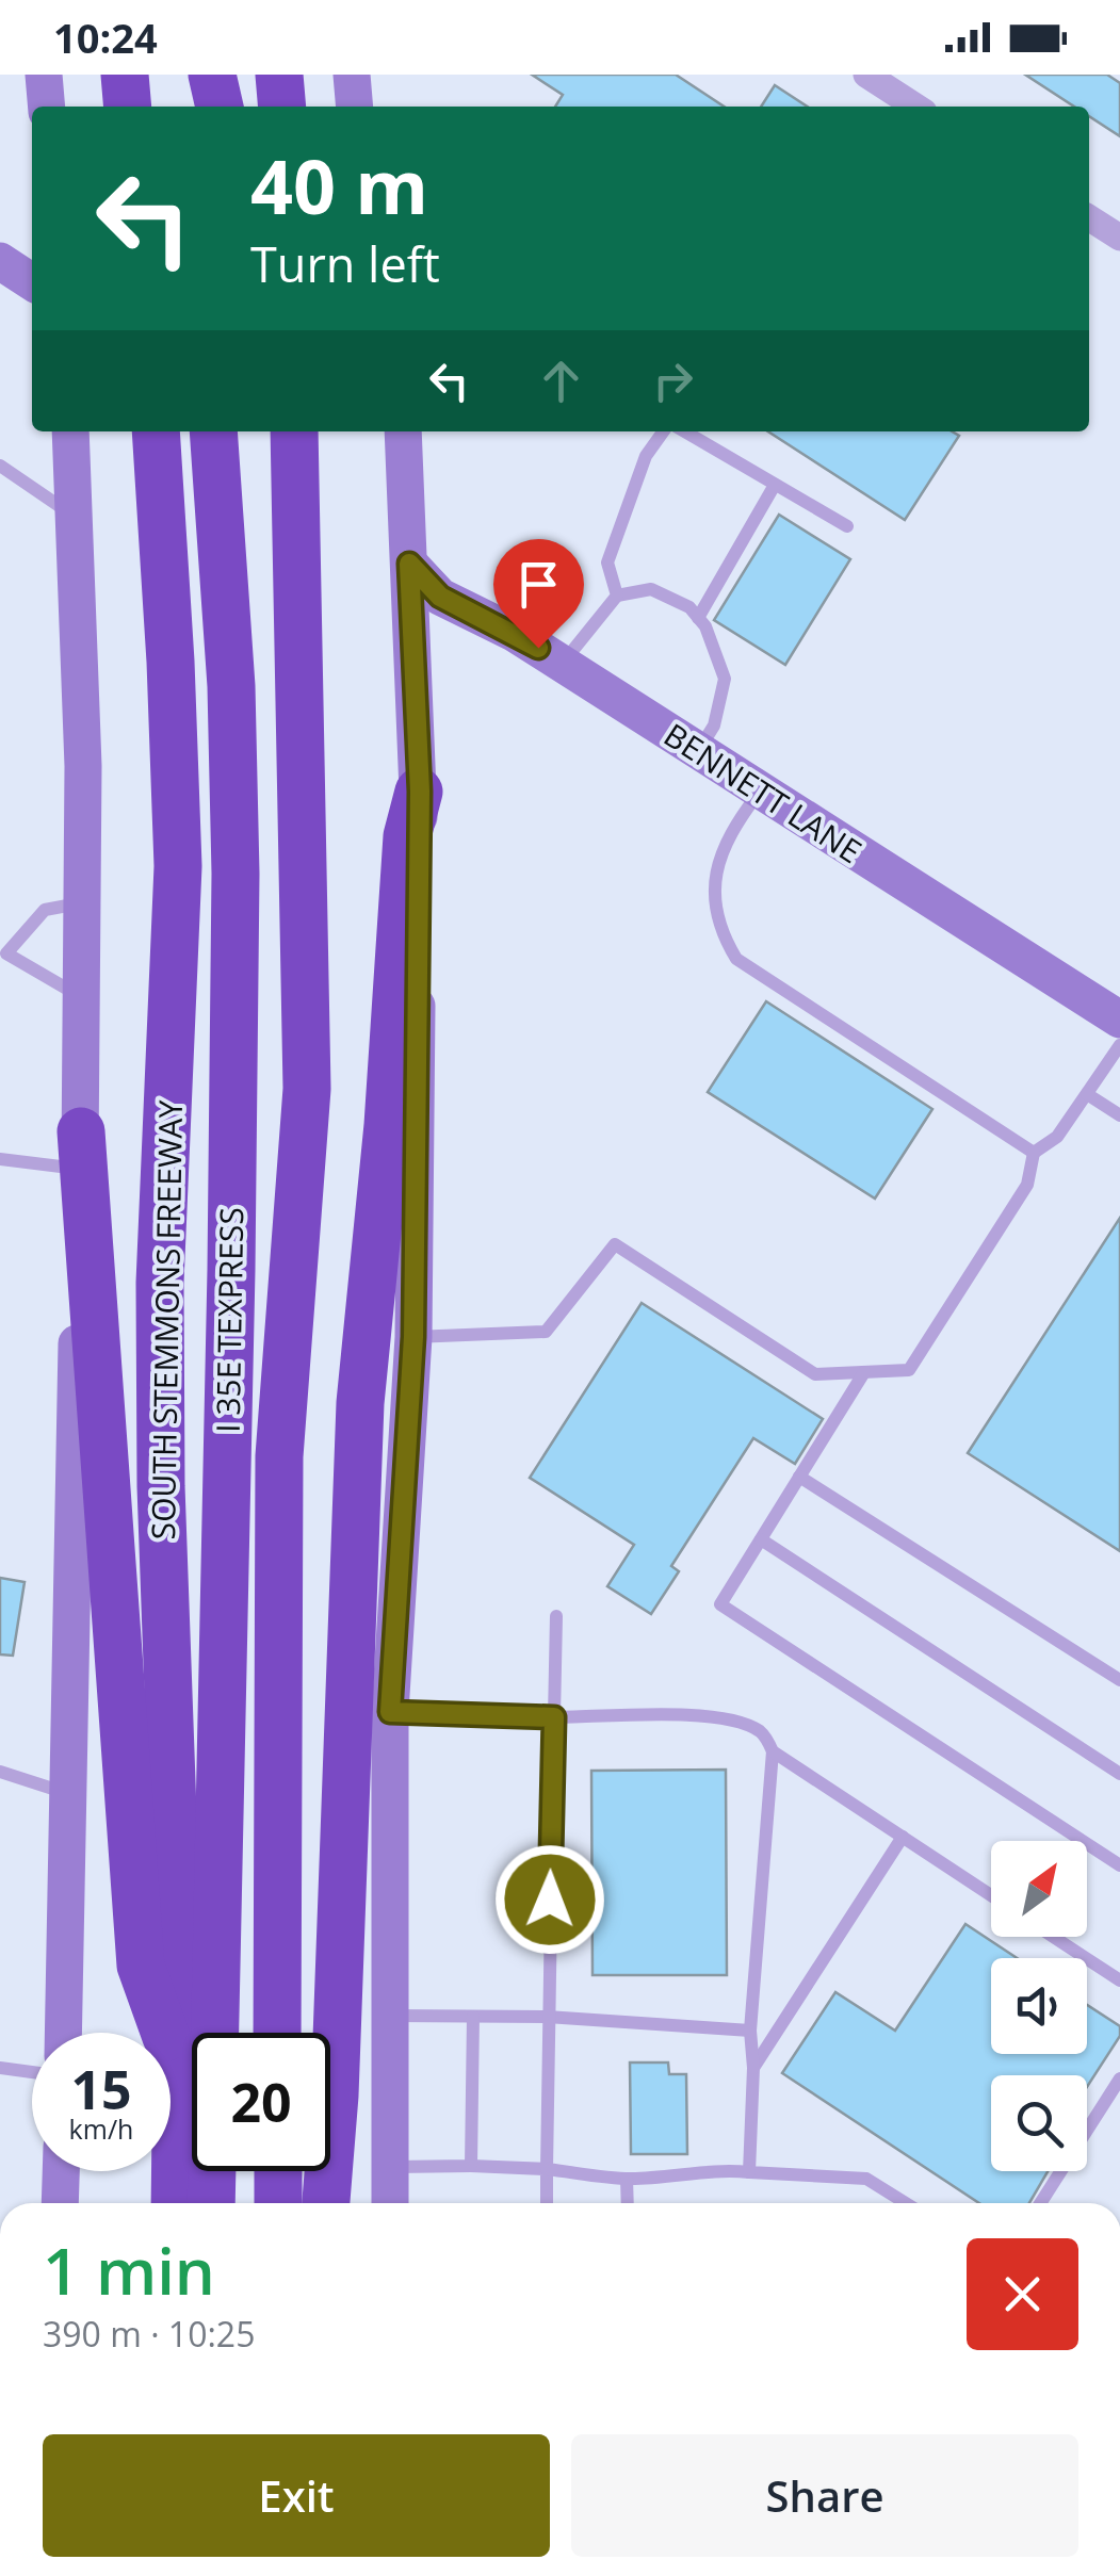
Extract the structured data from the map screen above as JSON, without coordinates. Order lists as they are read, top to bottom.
{
  "streets": {
    "highway": ["SOUTH STEMMONS FREEWAY", "I 35E TEXPRESS"],
    "main road": ["BENNETT LANE"]
  },
  "north": "top right",
  "page": {
    "status": "10:24",
    "turn": ["40 m", "Turn left"],
    "speed": "15 km/h",
    "limit": "20",
    "heading": ["1 min", "390 m · 10:25"],
    "buttons": ["Exit", "Share"]
  }
}
